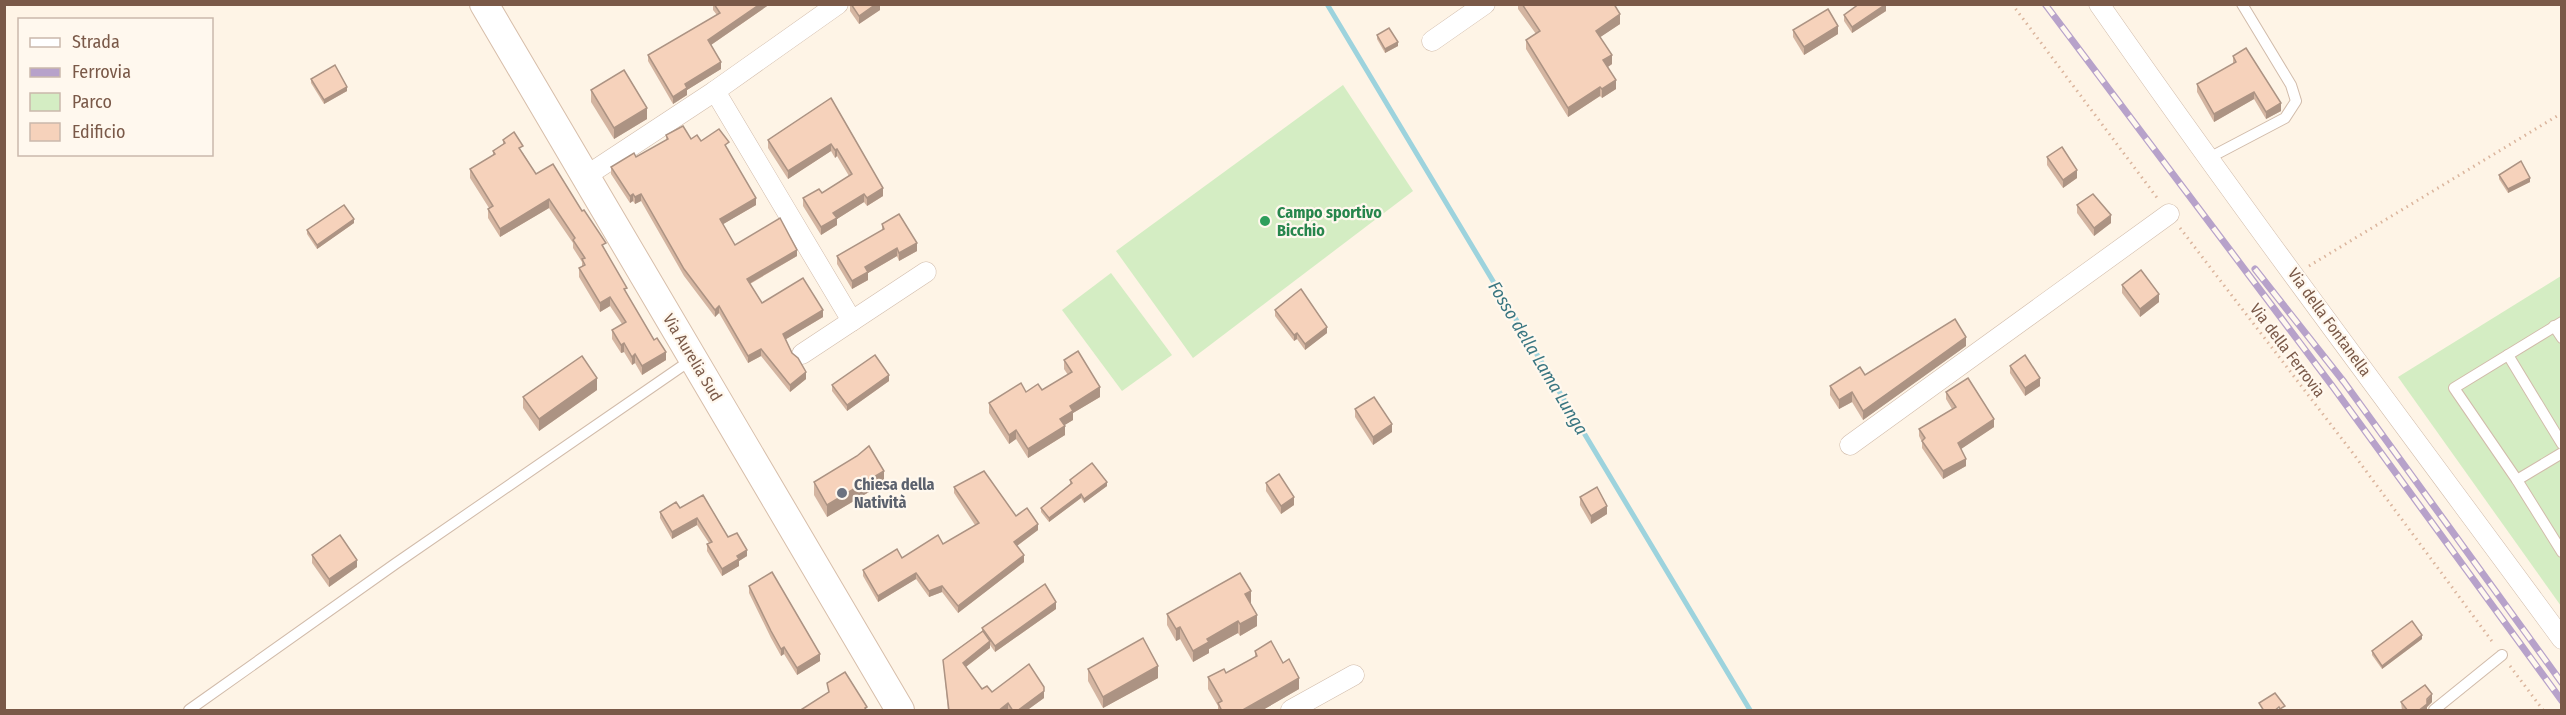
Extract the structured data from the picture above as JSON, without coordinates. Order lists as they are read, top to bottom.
{
  "streets": {
    "main road": ["Via Aurelia Sud"],
    "street": ["Via della Fontanella"],
    "path": ["Via della Ferrovia"]
  },
  "water": ["Fosso della Lama Lunga"],
  "places": ["Campo sportivo Bicchio", "Chiesa della Natività"],
  "legend": [
    "Strada",
    "Ferrovia",
    "Parco",
    "Edificio"
  ]
}
